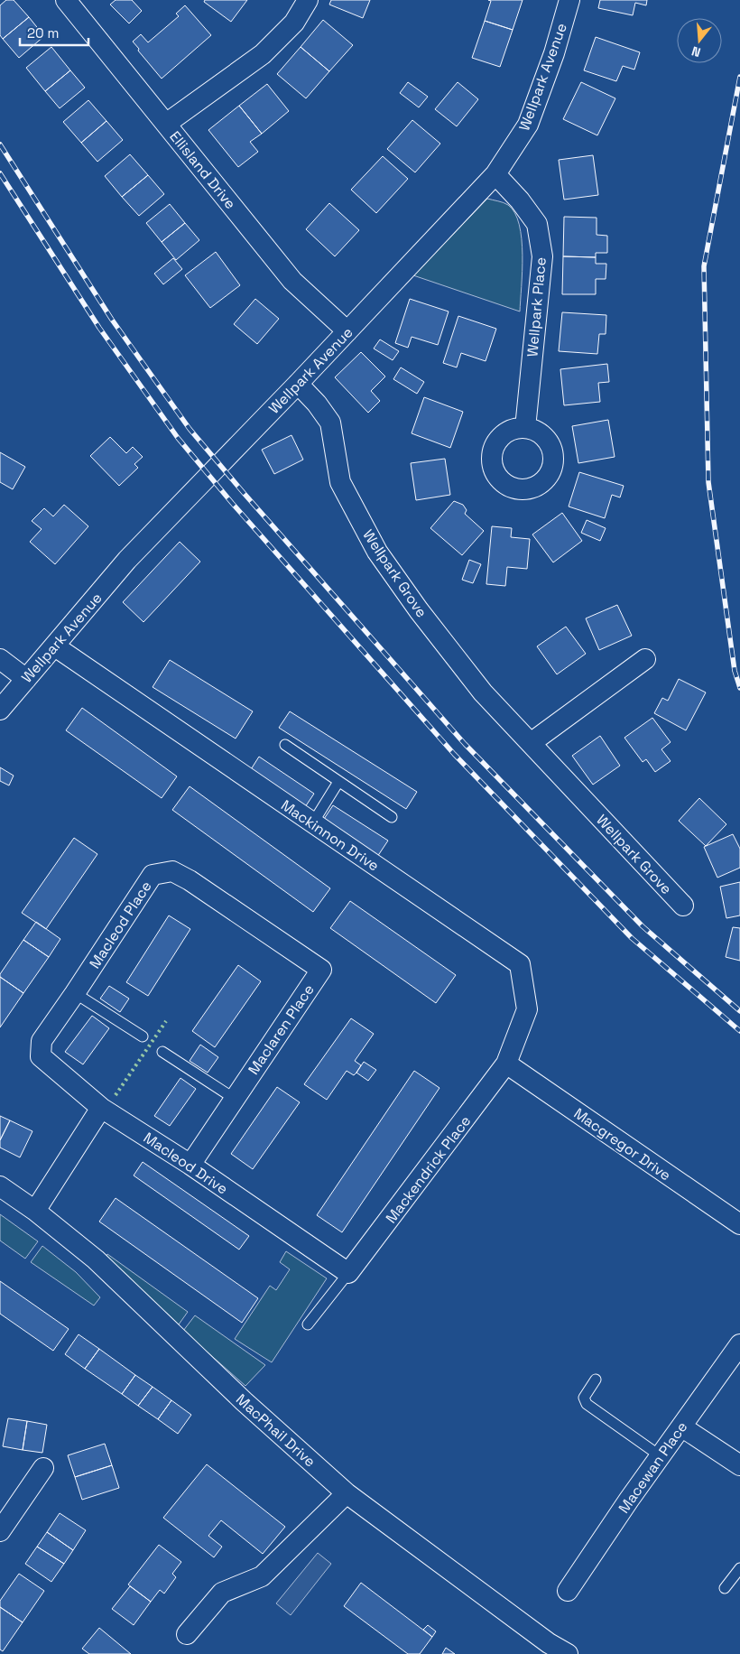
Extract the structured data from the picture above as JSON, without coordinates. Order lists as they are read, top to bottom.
{
  "streets": {
    "street": [
      "Wellpark Avenue",
      "Ellisland Drive",
      "Wellpark Place",
      "Wellpark Grove",
      "Mackinnon Drive",
      "Macleod Place",
      "Maclaren Place",
      "Macgregor Drive",
      "Macleod Drive",
      "Mackendrick Place",
      "MacPhail Drive",
      "Macewan Place"
    ]
  },
  "crossings": [
    ["Wellpark Avenue", "Ellisland Drive"],
    ["Wellpark Avenue", "Wellpark Place"],
    ["Wellpark Avenue", "Wellpark Grove"],
    ["Wellpark Avenue", "Mackinnon Drive"],
    ["Mackinnon Drive", "Macgregor Drive"],
    ["Mackinnon Drive", "Mackendrick Place"],
    ["Macleod Place", "Maclaren Place"],
    ["Macleod Place", "Macleod Drive"],
    ["Maclaren Place", "Macleod Drive"],
    ["Macgregor Drive", "Mackendrick Place"],
    ["Macleod Drive", "Mackendrick Place"]
  ],
  "scale_bar": "20 m",
  "north": "bottom"
}
